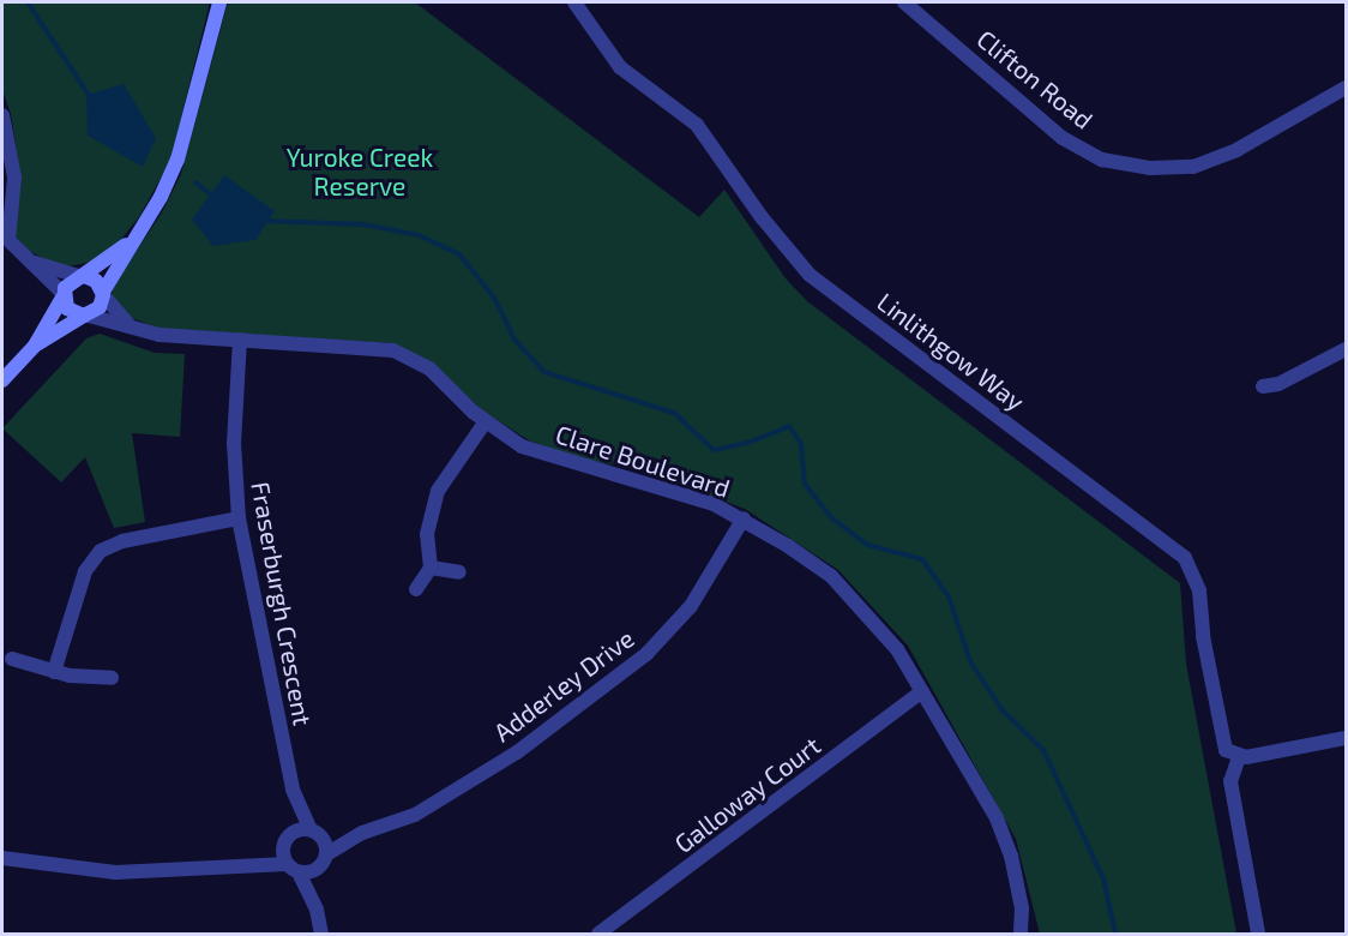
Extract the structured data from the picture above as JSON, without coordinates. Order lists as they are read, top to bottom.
{
  "streets": {
    "street": [
      "Clifton Road",
      "Linlithgow Way",
      "Clare Boulevard",
      "Fraserburgh Crescent",
      "Adderley Drive",
      "Galloway Court"
    ]
  },
  "crossings": [
    ["Clare Boulevard", "Fraserburgh Crescent"],
    ["Clare Boulevard", "Adderley Drive"],
    ["Clare Boulevard", "Galloway Court"],
    ["Fraserburgh Crescent", "Adderley Drive"]
  ],
  "parks": ["Yuroke Creek Reserve"]
}
